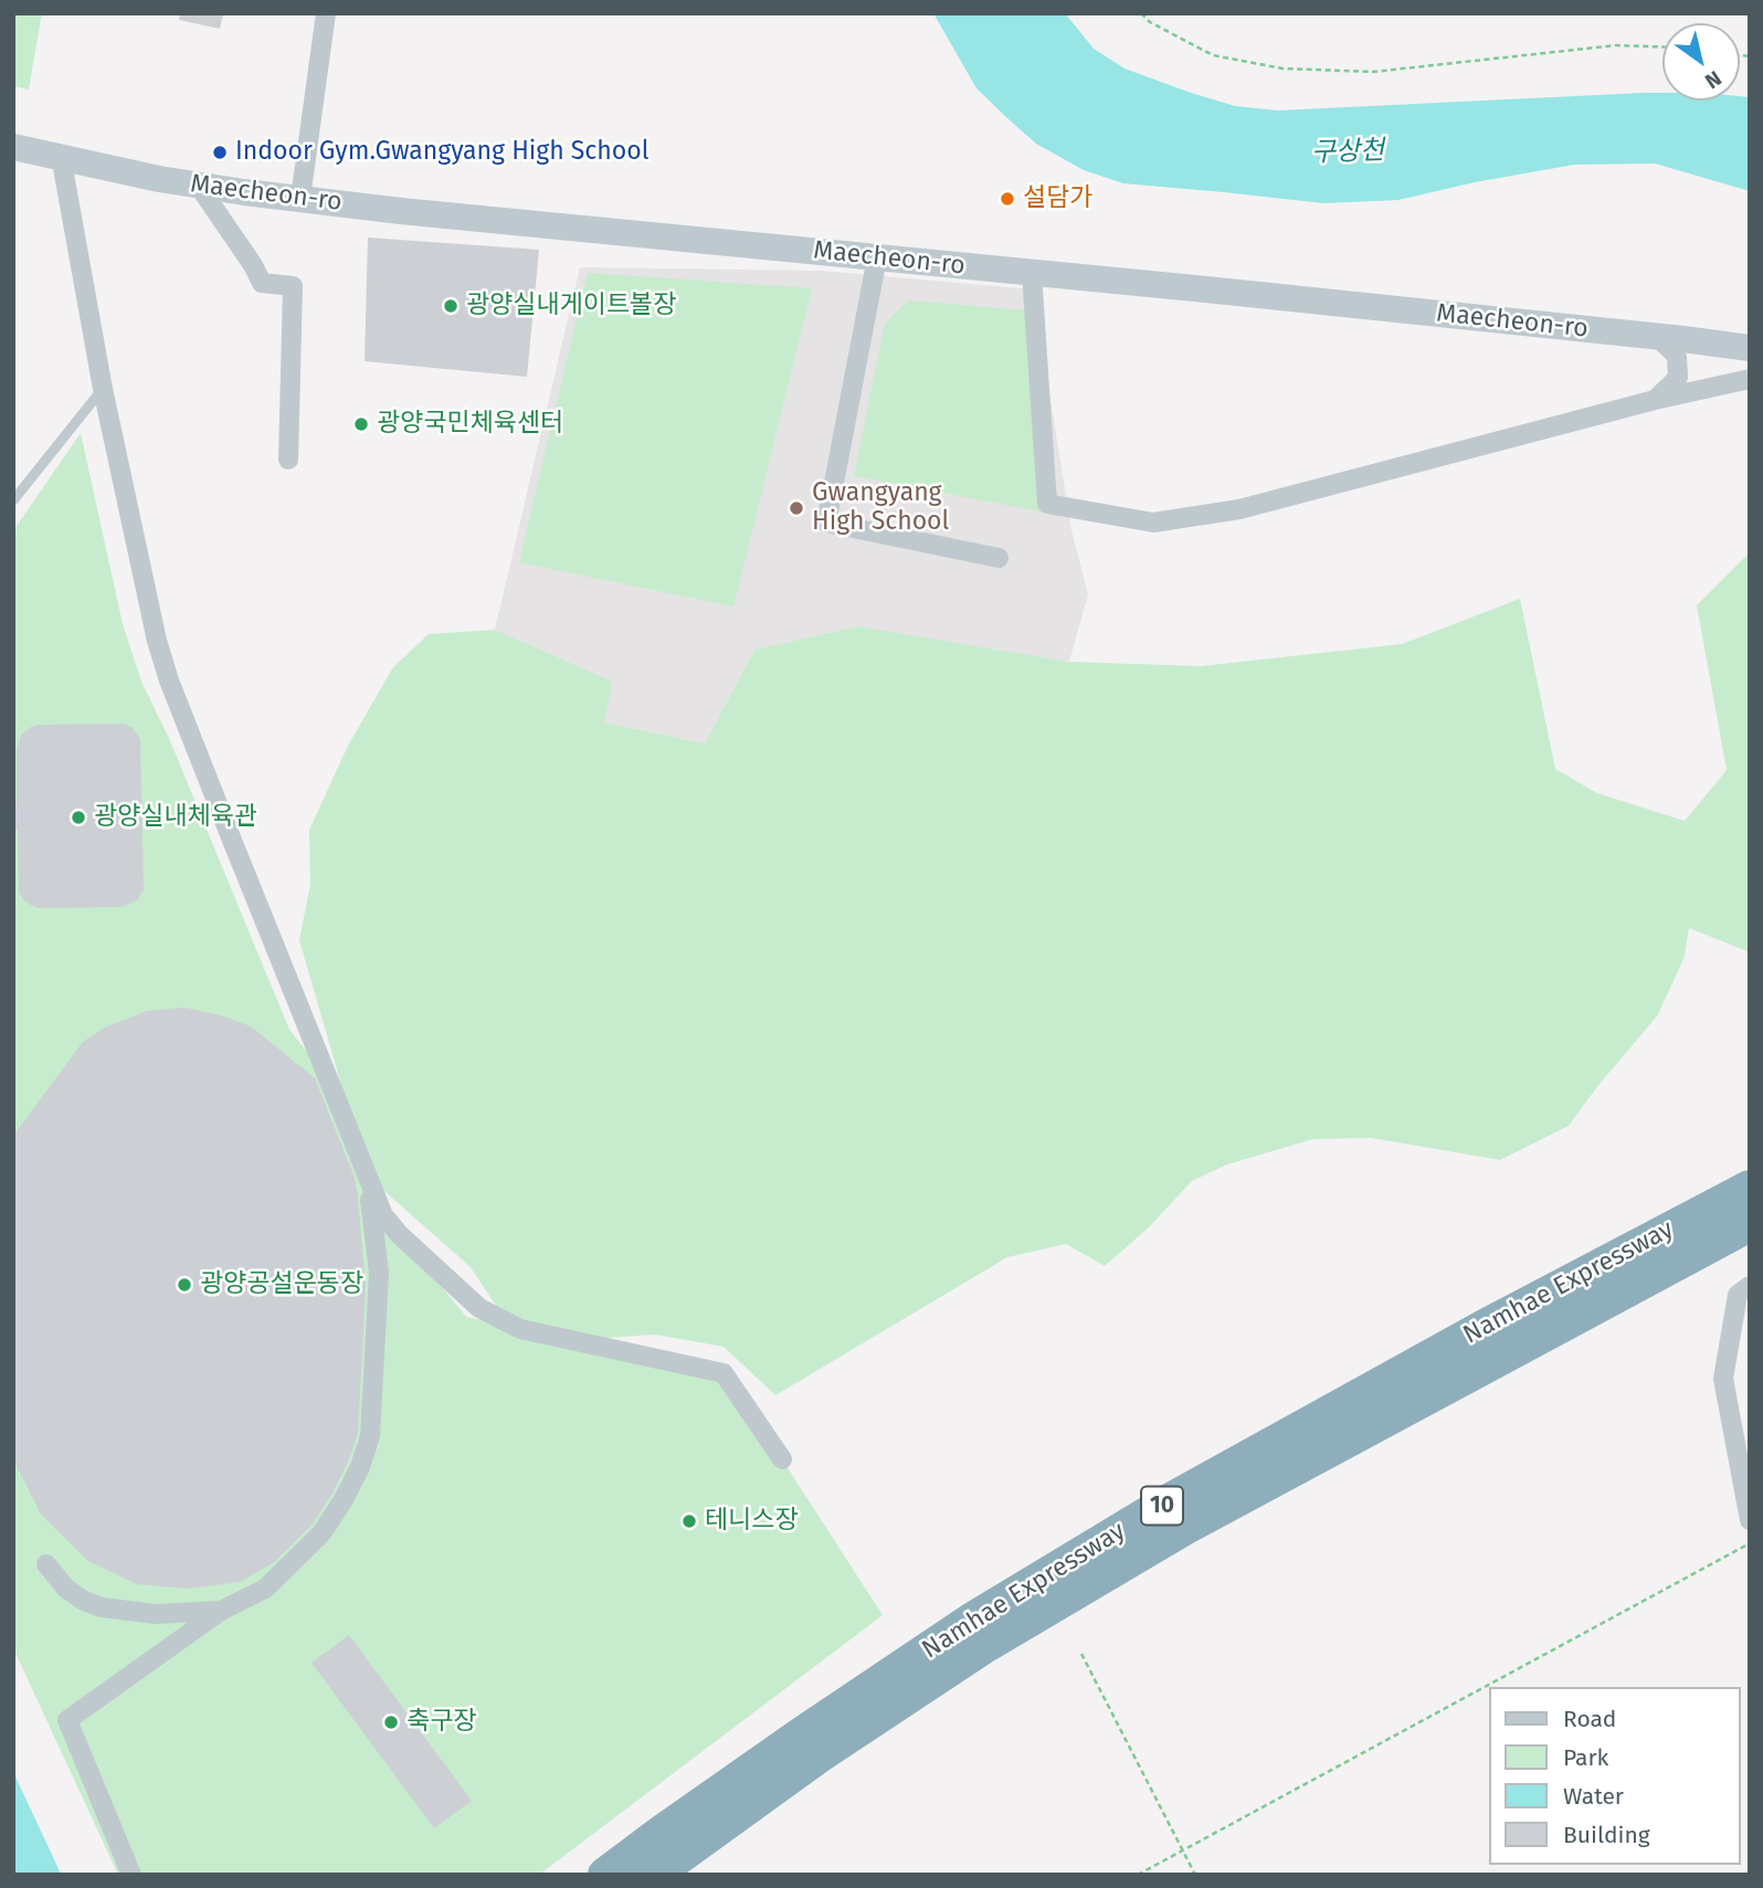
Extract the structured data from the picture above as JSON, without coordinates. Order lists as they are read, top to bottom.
{
  "streets": {
    "highway": ["Namhae Expressway", "10"],
    "main road": ["Maecheon-ro"]
  },
  "water": ["구상천"],
  "places": [
    "Indoor Gym.Gwangyang High School",
    "설담가",
    "광양실내게이트볼장",
    "광양국민체육센터",
    "Gwangyang High School",
    "광양실내체육관",
    "광양공설운동장",
    "테니스장",
    "축구장"
  ],
  "legend": [
    "Road",
    "Park",
    "Water",
    "Building"
  ],
  "north": "bottom right"
}
